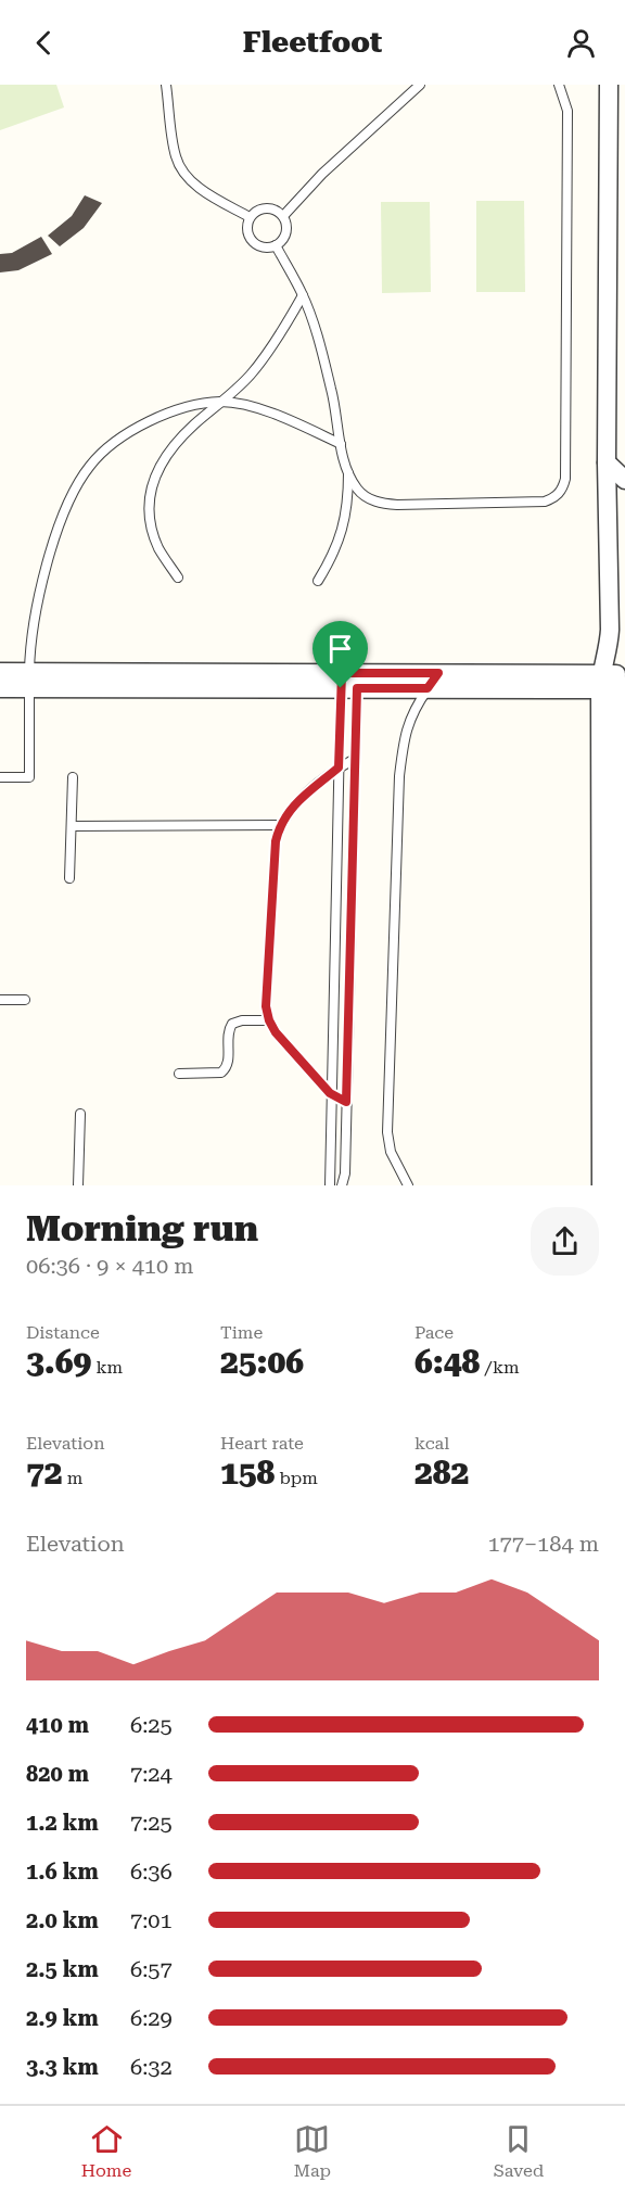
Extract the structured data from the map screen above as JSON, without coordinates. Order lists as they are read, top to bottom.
{
  "page": {
    "header": "Fleetfoot",
    "heading": ["Morning run", "06:36 · 9 × 410 m"],
    "stats": [
      ["Distance", "3.69 km"],
      ["Time", "25:06"],
      ["Pace", "6:48 /km"],
      ["Elevation", "72 m"],
      ["Heart rate", "158 bpm"],
      ["kcal", "282"]
    ],
    "chart": ["Elevation", "177–184 m"],
    "list": [
      {
        "name": "410 m",
        "note": "6:25"
      },
      {
        "name": "820 m",
        "note": "7:24"
      },
      {
        "name": "1.2 km",
        "note": "7:25"
      },
      {
        "name": "1.6 km",
        "note": "6:36"
      },
      {
        "name": "2.0 km",
        "note": "7:01"
      },
      {
        "name": "2.5 km",
        "note": "6:57"
      },
      {
        "name": "2.9 km",
        "note": "6:29"
      },
      {
        "name": "3.3 km",
        "note": "6:32"
      }
    ],
    "tabs": ["Home", "Map", "Saved"]
  }
}
